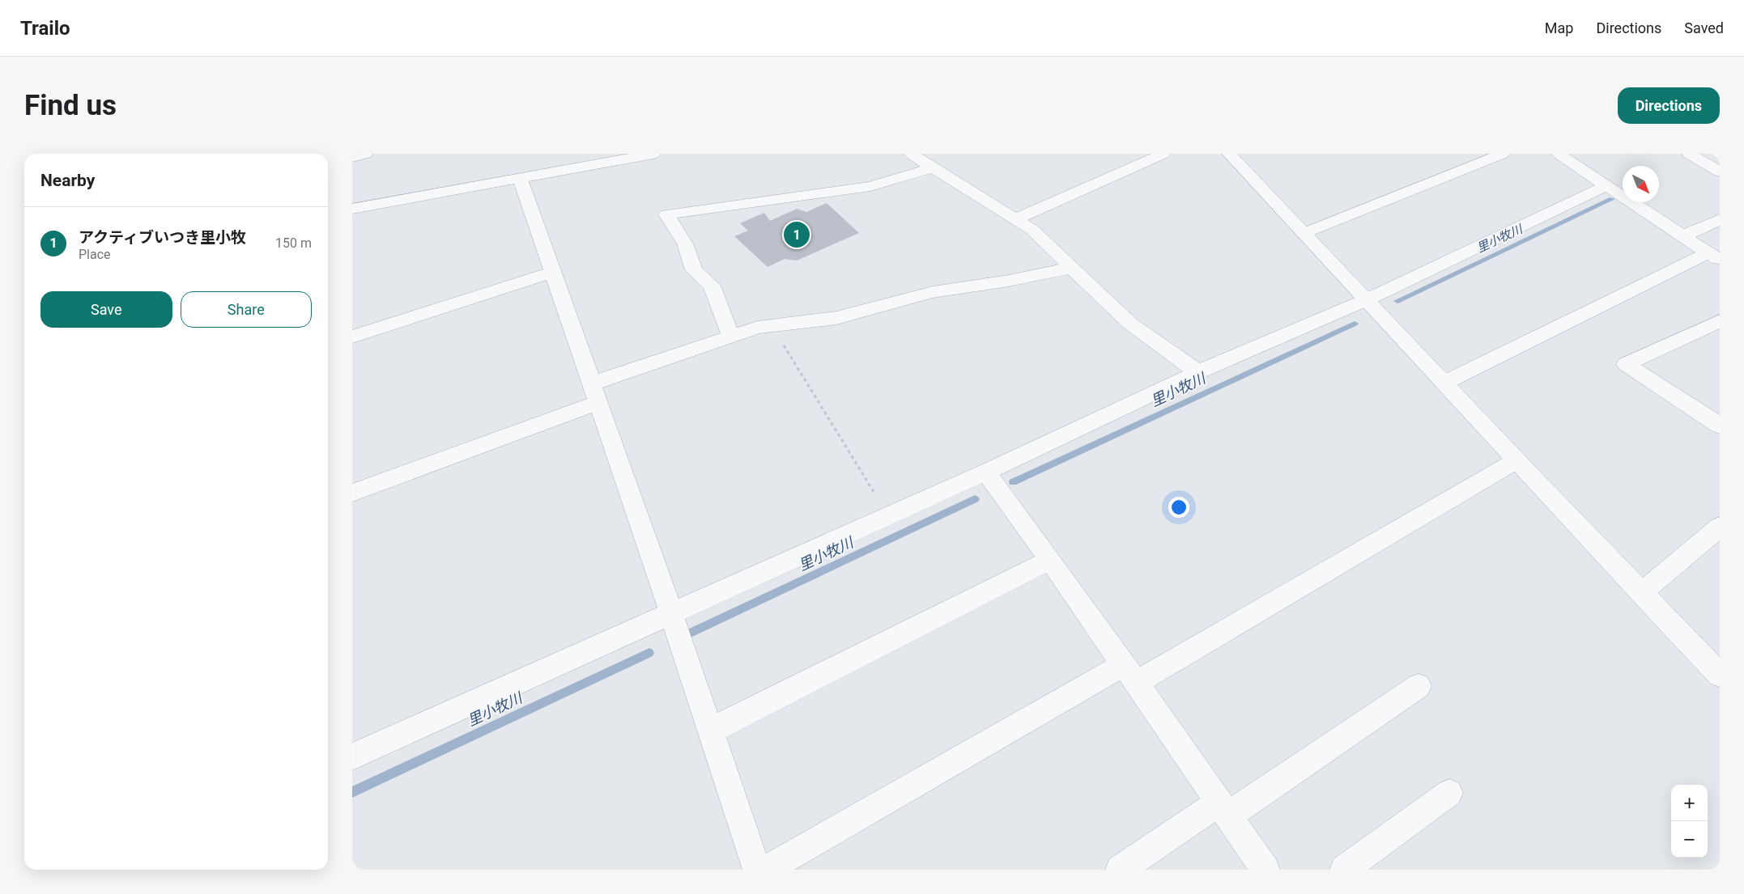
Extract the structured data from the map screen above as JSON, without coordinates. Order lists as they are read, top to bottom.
{
  "water": ["里小牧川"],
  "north": "bottom right",
  "page": {
    "header": "Trailo",
    "nav": ["Map", "Directions", "Saved"],
    "buttons": [
      "Directions",
      ["Save", "Share"]
    ],
    "title": "Find us",
    "heading": "Nearby",
    "list": [
      {
        "mark": "1",
        "name": "アクティブいつき里小牧",
        "note": "Place",
        "value": "150 m"
      }
    ],
    "pins": "1",
    "map_buttons": ["+", "−"]
  }
}
